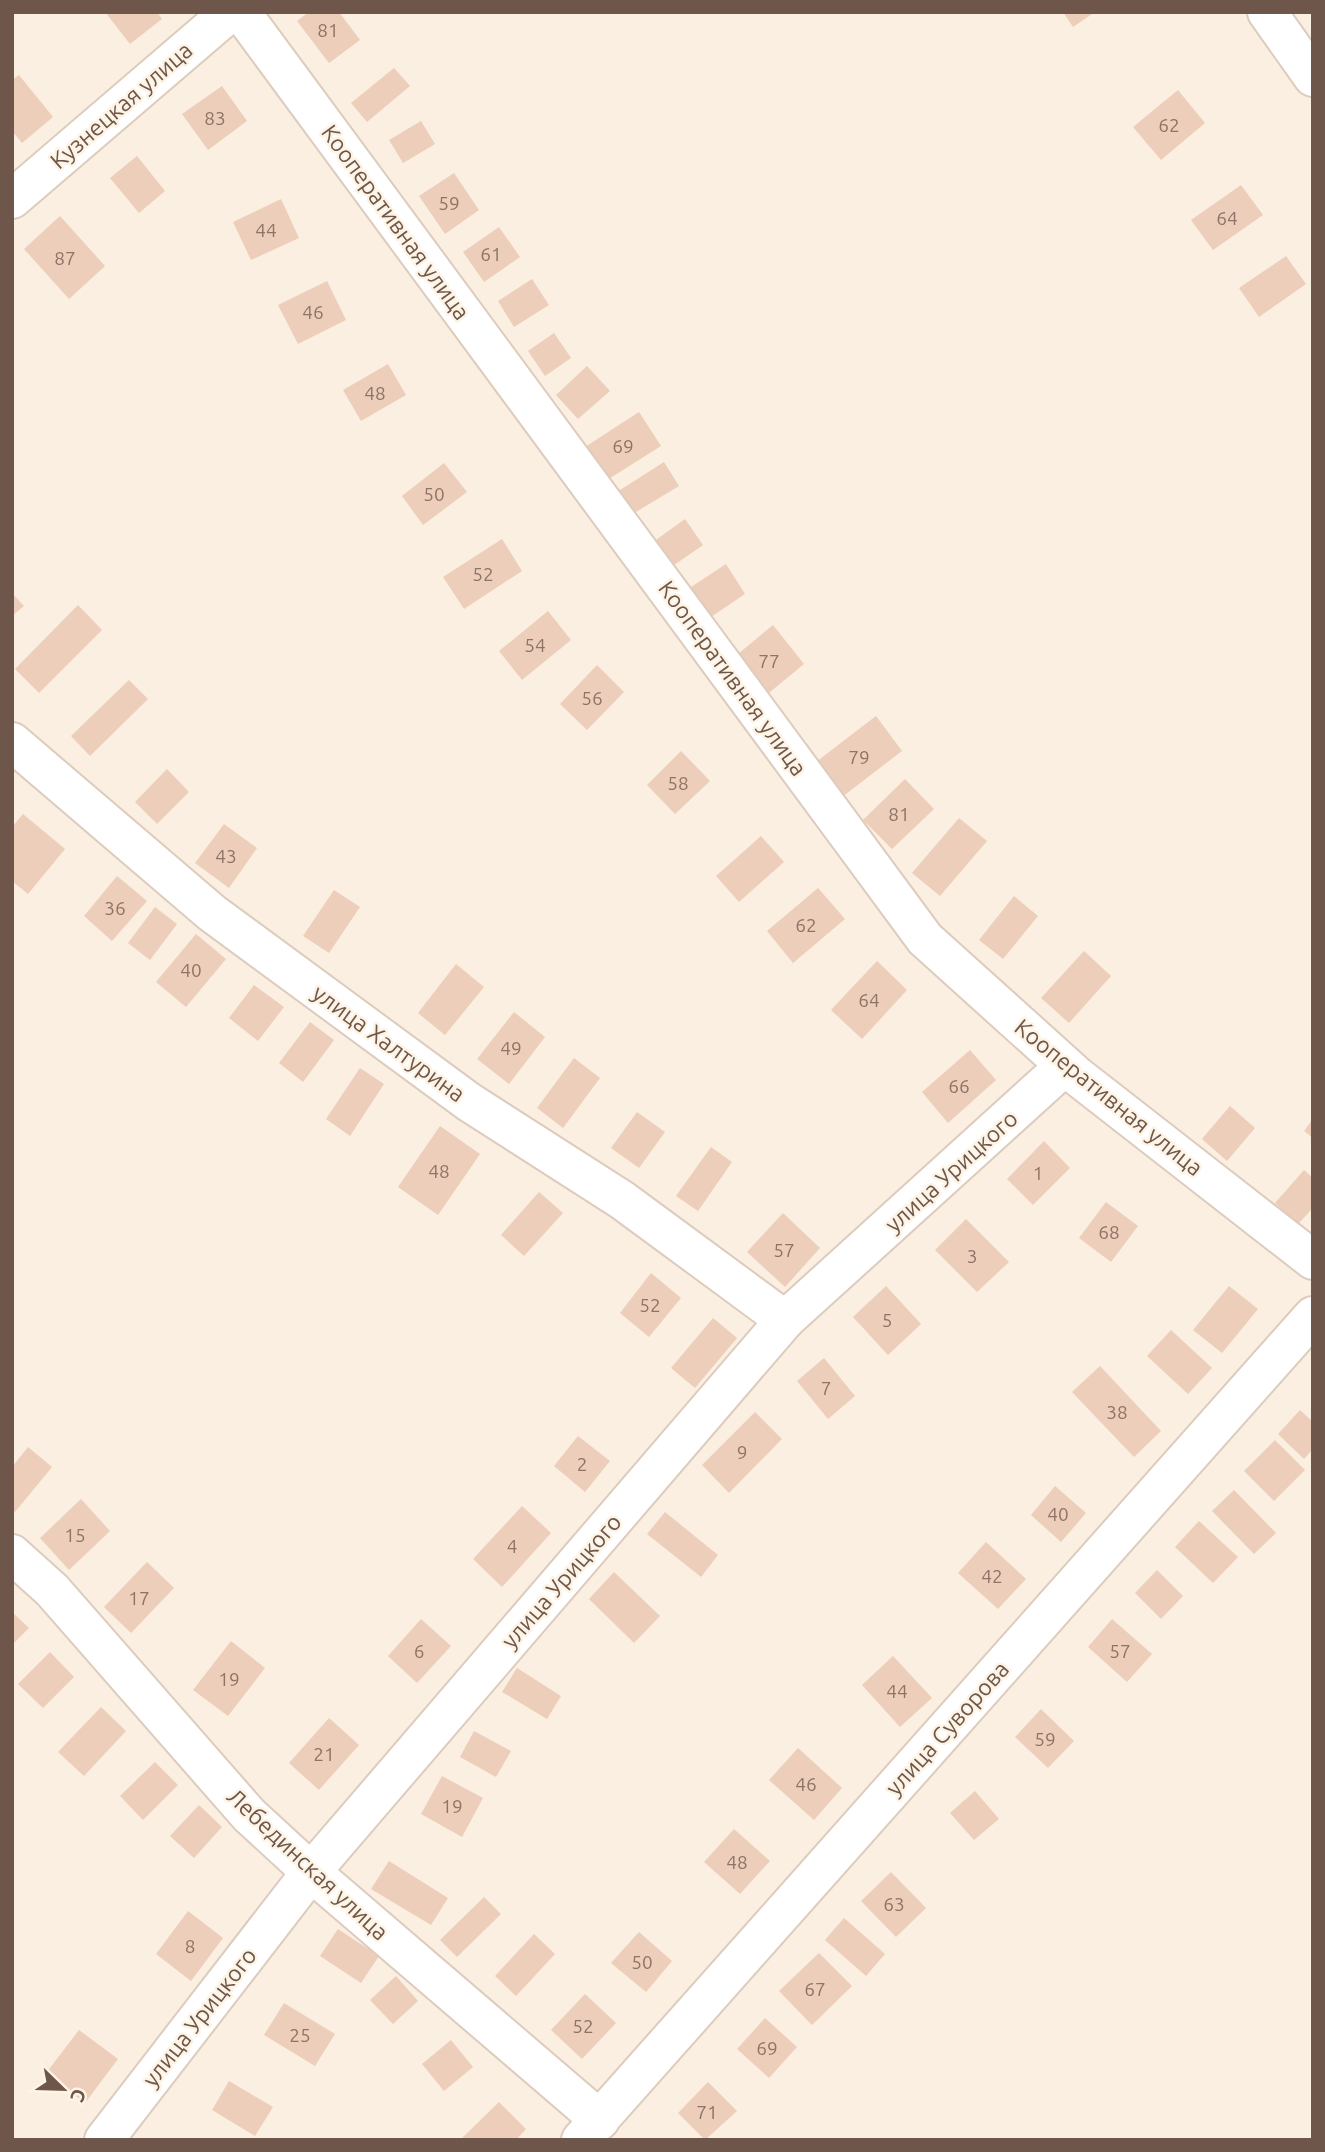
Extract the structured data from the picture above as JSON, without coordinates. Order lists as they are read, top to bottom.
{
  "streets": {
    "street": [
      "Кузнецкая улица",
      "Кооперативная улица",
      "улица Халтурина",
      "улица Урицкого",
      "улица Суворова",
      "Лебединская улица"
    ]
  },
  "crossings": [
    ["Кооперативная улица", "улица Урицкого"],
    ["улица Халтурина", "улица Урицкого"],
    ["улица Урицкого", "Лебединская улица"],
    ["улица Суворова", "Лебединская улица"]
  ],
  "house_numbers": [
    "81",
    "83",
    "62",
    "59",
    "64",
    "44",
    "61",
    "87",
    "46",
    "48",
    "69",
    "50",
    "52",
    "54",
    "77",
    "56",
    "79",
    "58",
    "81",
    "43",
    "36",
    "62",
    "40",
    "64",
    "49",
    "66",
    "48",
    "1",
    "68",
    "57",
    "3",
    "52",
    "5",
    "7",
    "38",
    "9",
    "2",
    "40",
    "15",
    "4",
    "42",
    "17",
    "6",
    "57",
    "19",
    "44",
    "59",
    "21",
    "46",
    "19",
    "48",
    "63",
    "8",
    "50",
    "67",
    "52",
    "25",
    "69",
    "71"
  ],
  "north": "bottom right"
}
